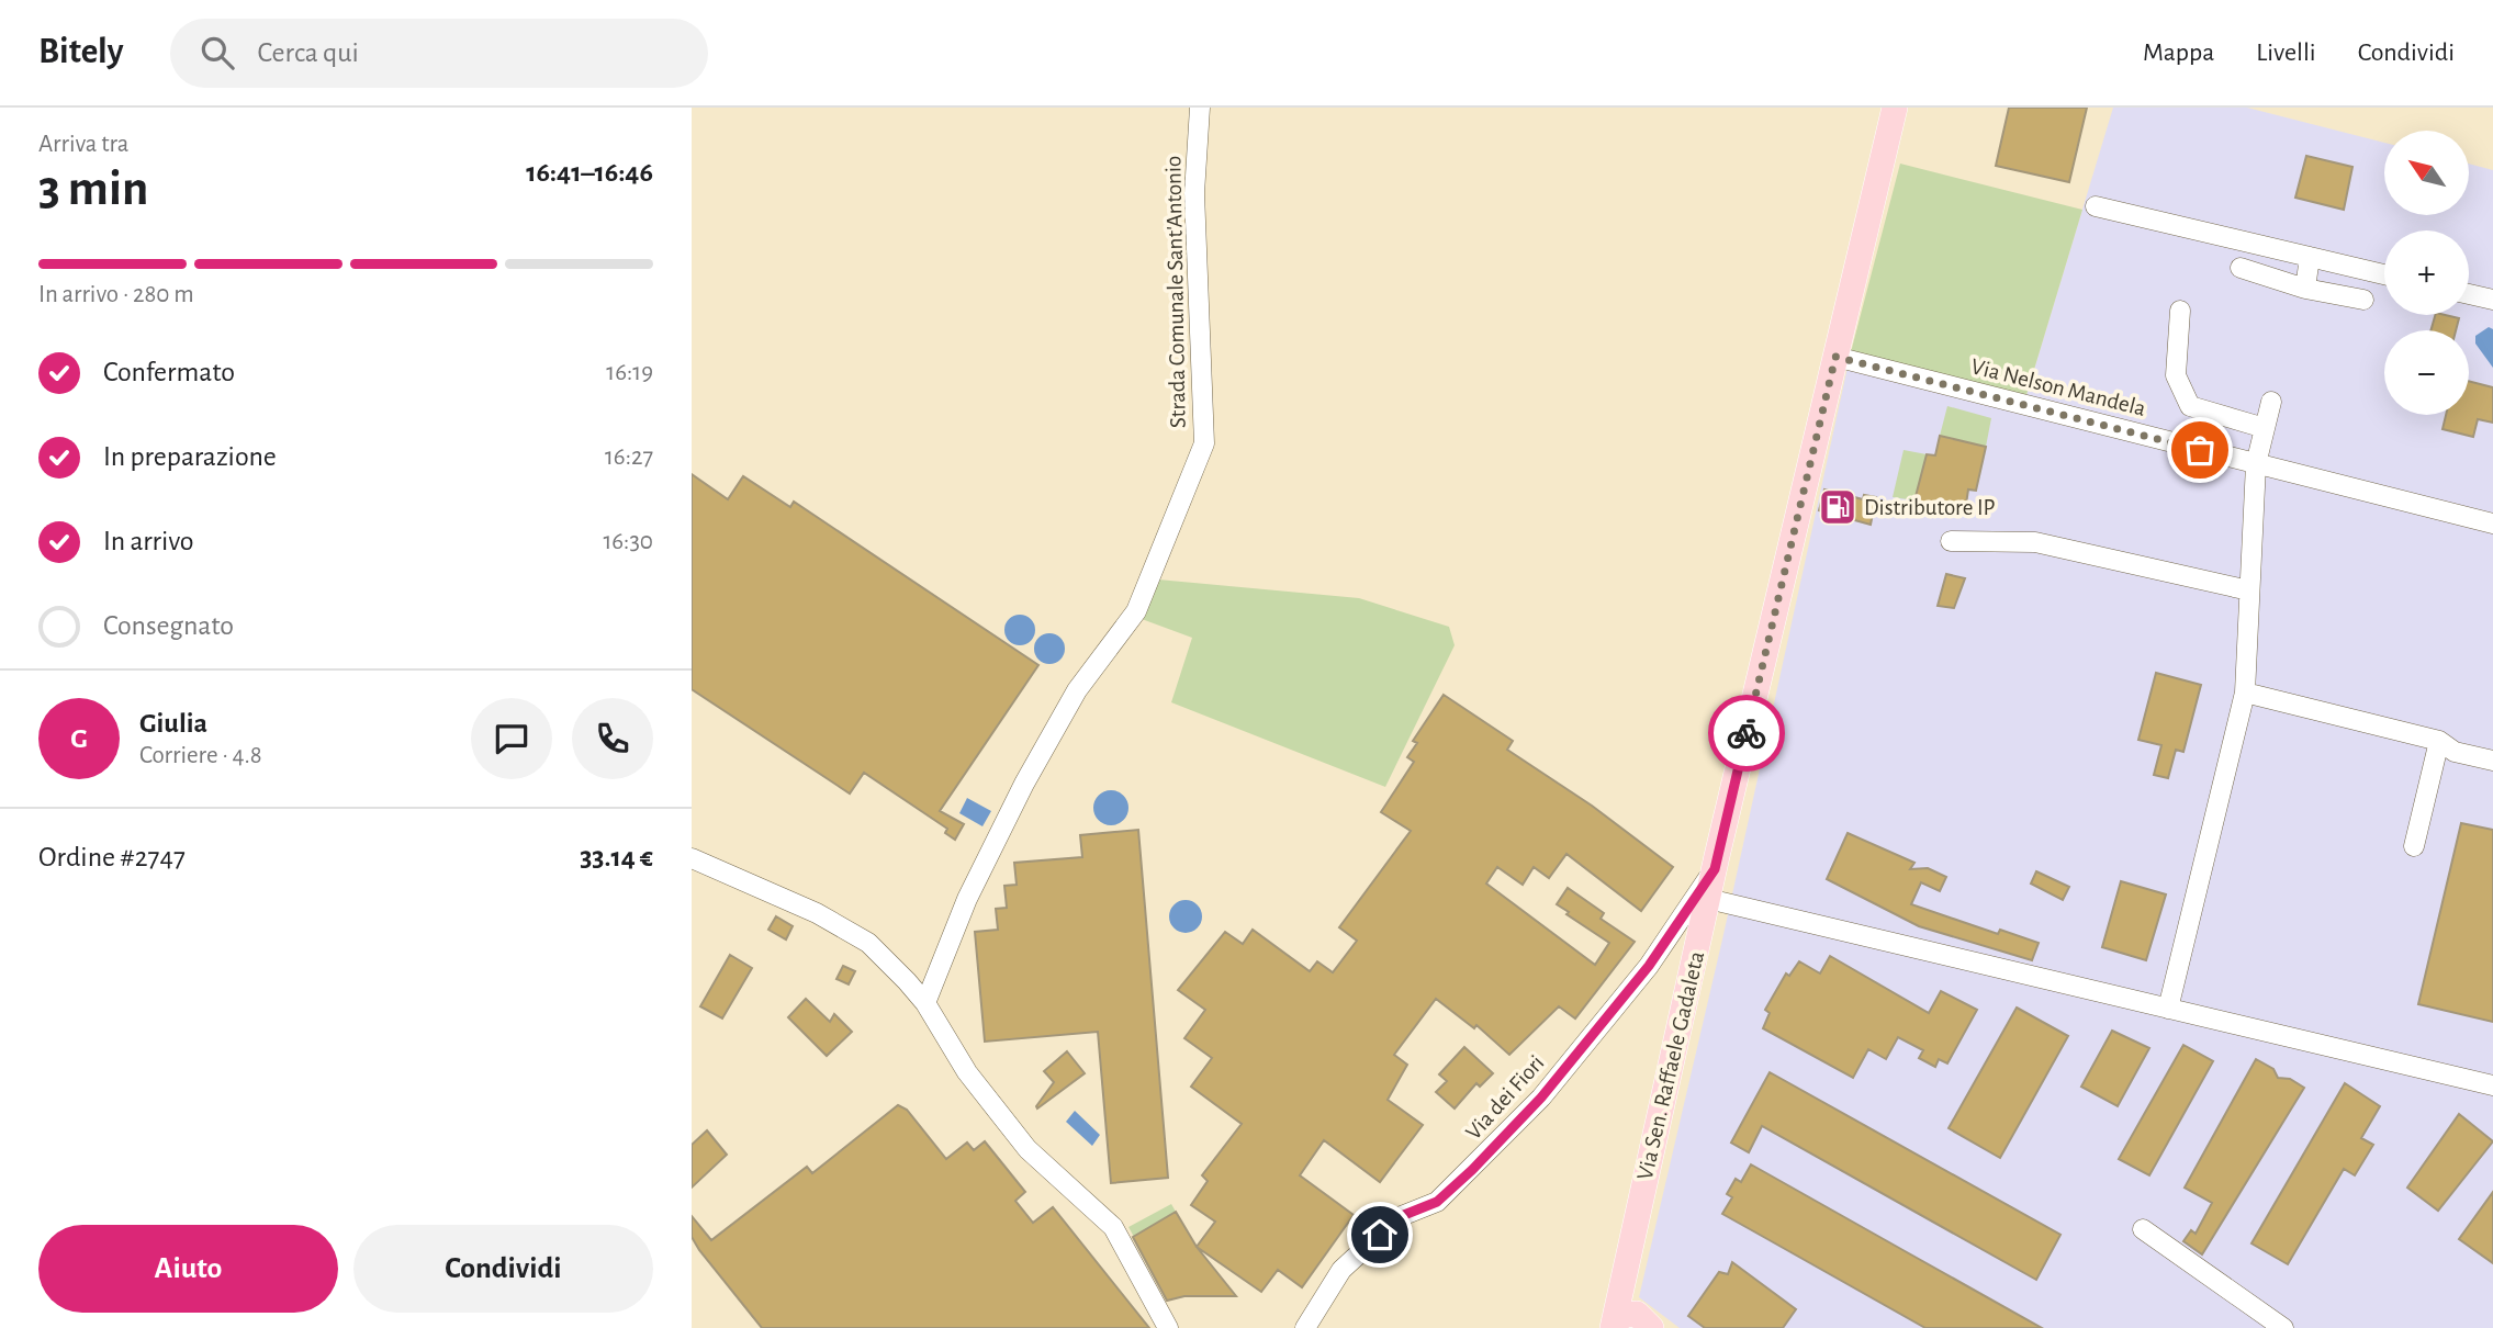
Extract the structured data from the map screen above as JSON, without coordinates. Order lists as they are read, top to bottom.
{
  "streets": {
    "main road": ["Via Sen. Raffaele Gadaleta"],
    "street": ["Strada Comunale Sant'Antonio", "Via Nelson Mandela", "Via dei Fiori"]
  },
  "crossings": [
    ["Via Nelson Mandela", "Via Sen. Raffaele Gadaleta"],
    ["Via Sen. Raffaele Gadaleta", "Via dei Fiori"]
  ],
  "places": {
    "fuel station": ["Distributore IP"]
  },
  "north": "top left",
  "page": {
    "header": "Bitely",
    "search": "Cerca qui",
    "nav": ["Mappa", "Livelli", "Condividi"],
    "heading": ["3 min", "Arriva tra", "16:41–16:46"],
    "panel": [
      "Giulia",
      "Corriere · 4.8",
      "Ordine #2747",
      "33.14 €"
    ],
    "map_buttons": ["+", "−"],
    "bar": "In arrivo · 280 m",
    "list": [
      ["Confermato", "16:19"],
      ["In preparazione", "16:27"],
      ["In arrivo", "16:30"],
      "Consegnato"
    ],
    "round": "G",
    "buttons": ["Aiuto", "Condividi"]
  }
}
